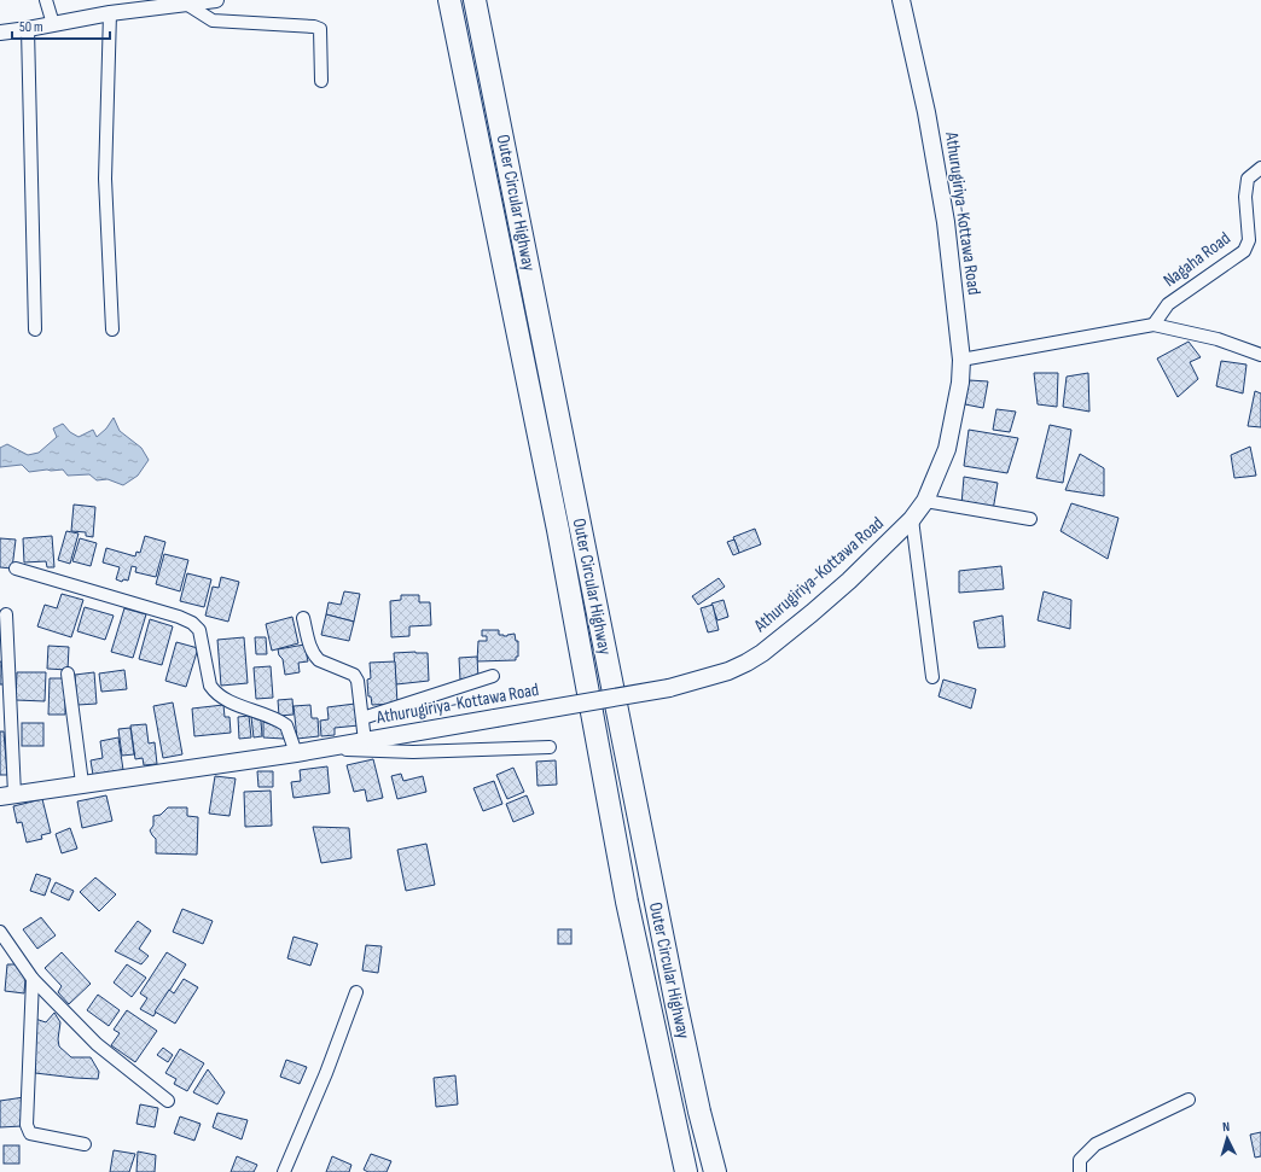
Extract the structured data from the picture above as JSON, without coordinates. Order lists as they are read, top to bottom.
{
  "streets": {
    "highway": ["Outer Circular Highway"],
    "main road": ["Athurugiriya-Kottawa Road"],
    "street": ["Nagaha Road"]
  },
  "scale_bar": "50 m",
  "north": "top"
}
